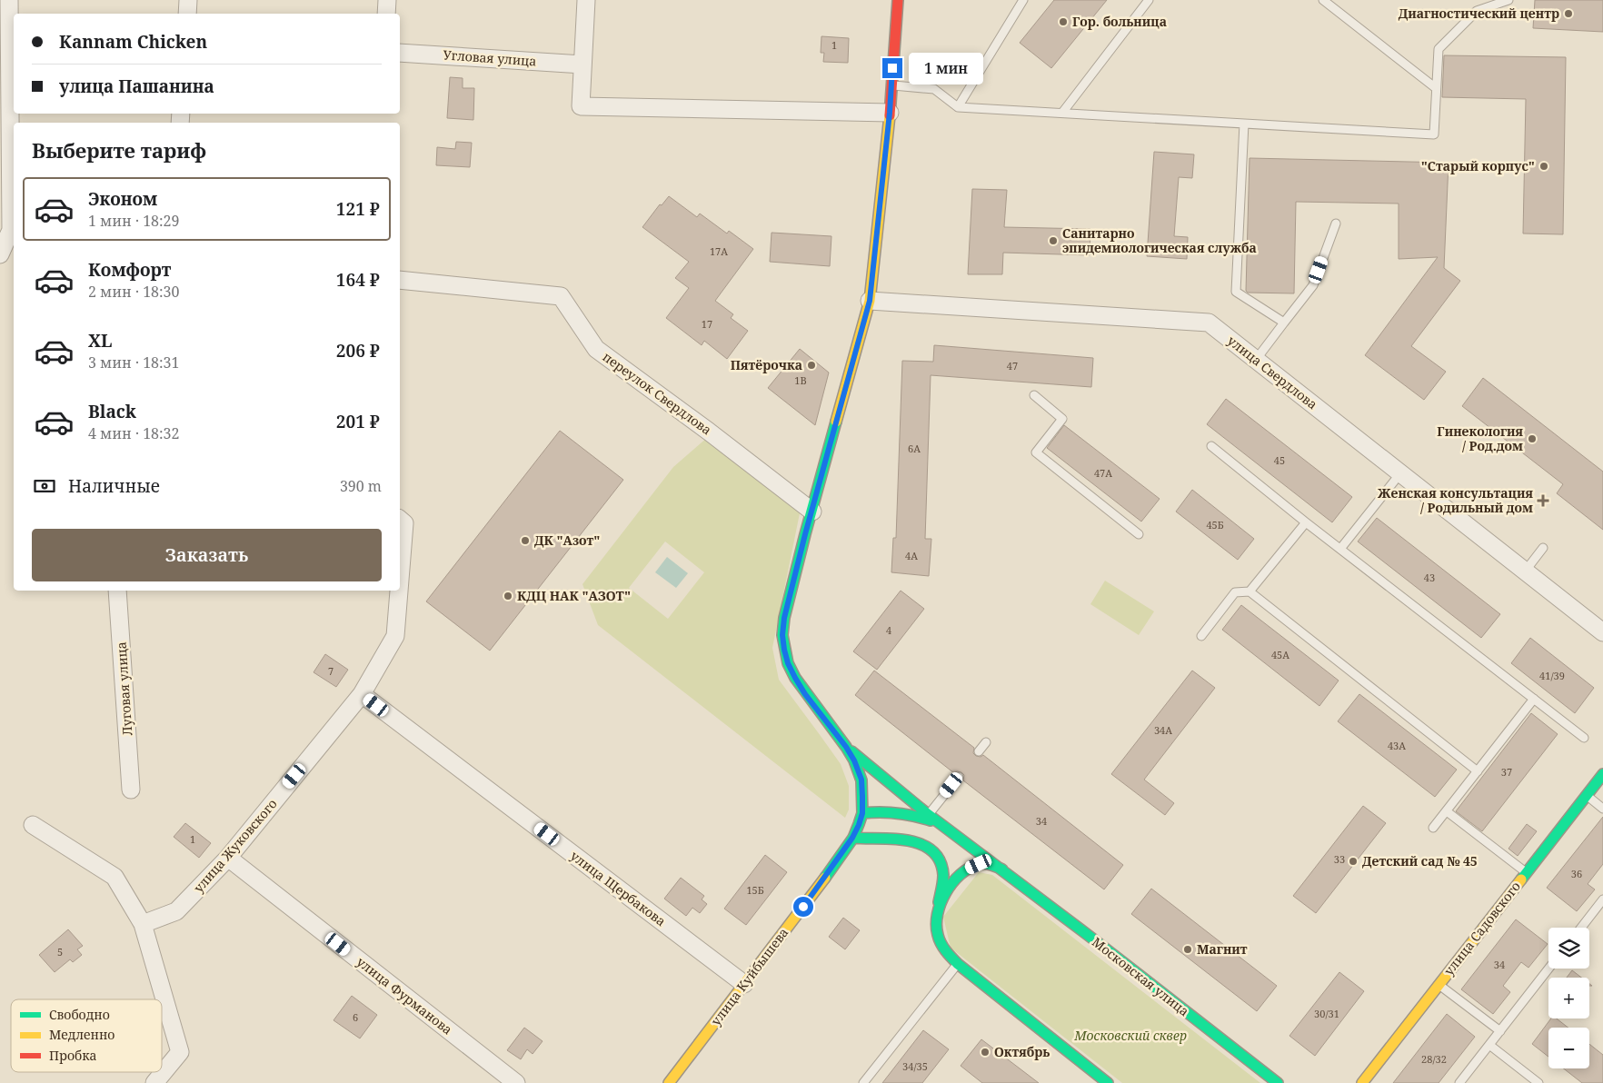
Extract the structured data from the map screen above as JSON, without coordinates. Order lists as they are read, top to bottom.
{
  "streets": {
    "main road": ["улица Садовского", "улица Куйбышева", "Московская улица"],
    "street": [
      "Угловая улица",
      "улица Свердлова",
      "переулок Свердлова",
      "Луговая улица",
      "улица Жуковского",
      "улица Щербакова",
      "улица Фурманова"
    ]
  },
  "crossings": [
    ["улица Жуковского", "улица Щербакова"],
    ["улица Жуковского", "улица Фурманова"],
    ["улица Щербакова", "улица Куйбышева"]
  ],
  "parks": ["Московский сквер"],
  "places": {
    "other": [
      "Диагностический центр",
      "Гор. больница",
      "\"Старый корпус\"",
      "Санитарно эпидемиологическая служба",
      "Пятёрочка",
      "Гинекология / Род.дом",
      "ДК \"Азот\"",
      "КДЦ НАК \"АЗОТ\"",
      "Детский сад № 45",
      "Магнит",
      "Октябрь"
    ],
    "health": ["Женская консультация / Родильный дом"]
  },
  "house_numbers": [
    "1",
    "17А",
    "17",
    "47",
    "1В",
    "6А",
    "45",
    "47А",
    "45Б",
    "4А",
    "43",
    "4",
    "45А",
    "7",
    "41/39",
    "34А",
    "43А",
    "37",
    "34",
    "1",
    "33",
    "36",
    "15Б",
    "5",
    "34",
    "30/31",
    "6",
    "28/32",
    "34/35"
  ],
  "legend": ["Свободно", "Медленно", "Пробка"],
  "page": {
    "banner": ["Kannam Chicken", "улица Пашанина"],
    "bubble": "1 мин",
    "heading": "Выберите тариф",
    "list": [
      {
        "name": "Эконом",
        "note": "1 мин · 18:29",
        "value": "121 ₽"
      },
      {
        "name": "Комфорт",
        "note": "2 мин · 18:30",
        "value": "164 ₽"
      },
      {
        "name": "XL",
        "note": "3 мин · 18:31",
        "value": "206 ₽"
      },
      {
        "name": "Black",
        "note": "4 мин · 18:32",
        "value": "201 ₽"
      }
    ],
    "pay": ["Наличные", "390 m"],
    "buttons": "Заказать",
    "map_buttons": ["+", "−"]
  }
}
